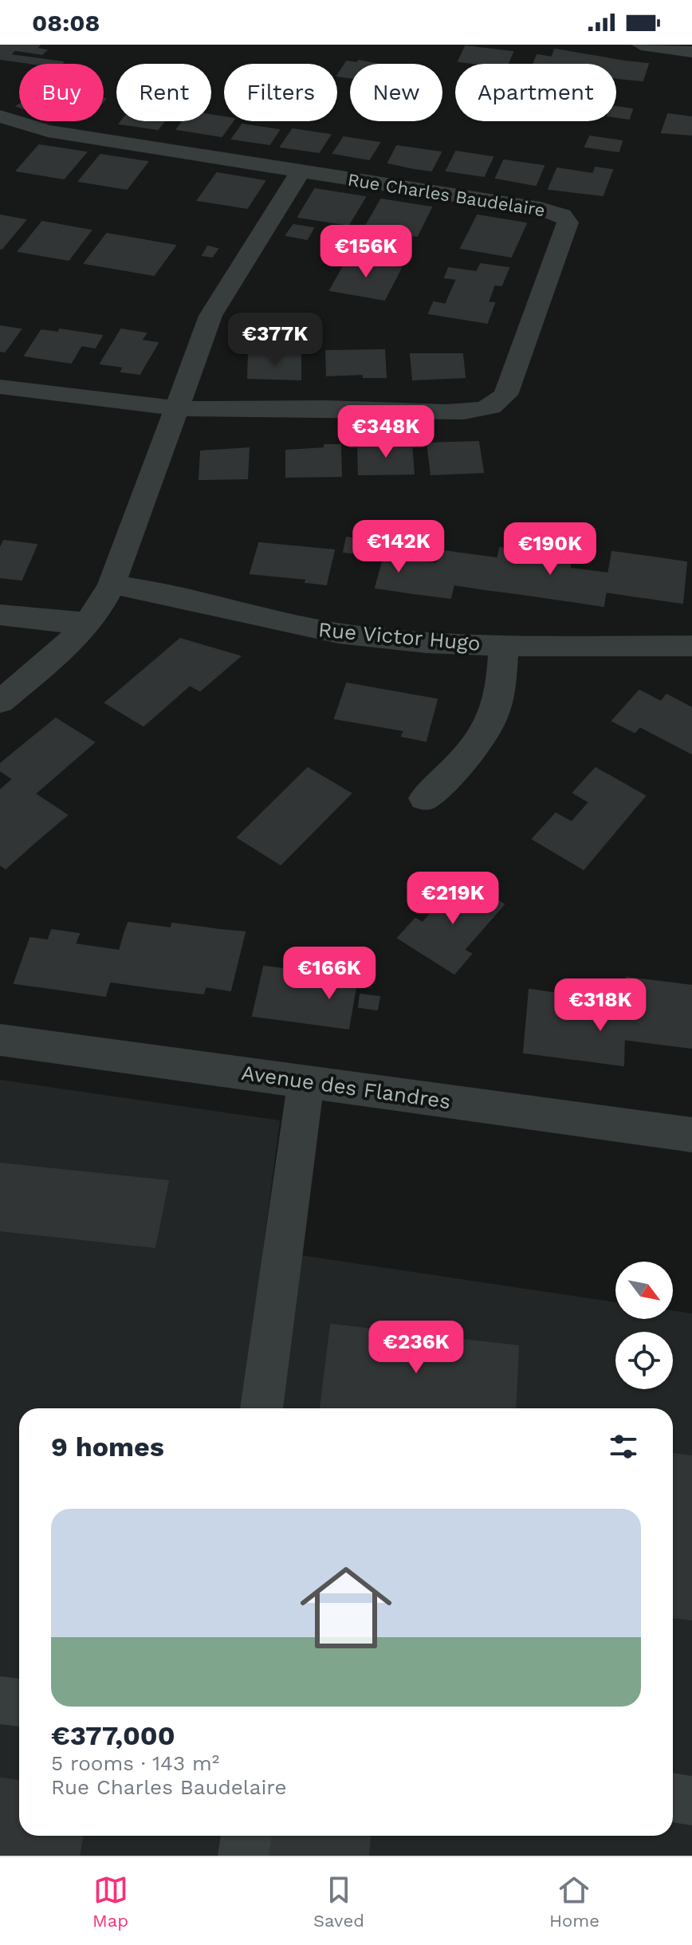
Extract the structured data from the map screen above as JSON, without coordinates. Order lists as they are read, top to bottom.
{
  "streets": {
    "street": ["Rue Charles Baudelaire", "Rue Victor Hugo", "Avenue des Flandres"]
  },
  "north": "bottom right",
  "page": {
    "status": "08:08",
    "chip": [
      "Buy",
      "Rent",
      "Filters",
      "New",
      "Apartment"
    ],
    "price": [
      "€156K",
      "€377K",
      "€348K",
      "€142K",
      "€190K",
      "€219K",
      "€166K",
      "€318K",
      "€236K"
    ],
    "heading": "9 homes",
    "list": [
      {
        "name": "€377,000",
        "note": "5 rooms · 143 m² · Rue Charles Baudelaire"
      }
    ],
    "tabs": ["Map", "Saved", "Home"]
  }
}
